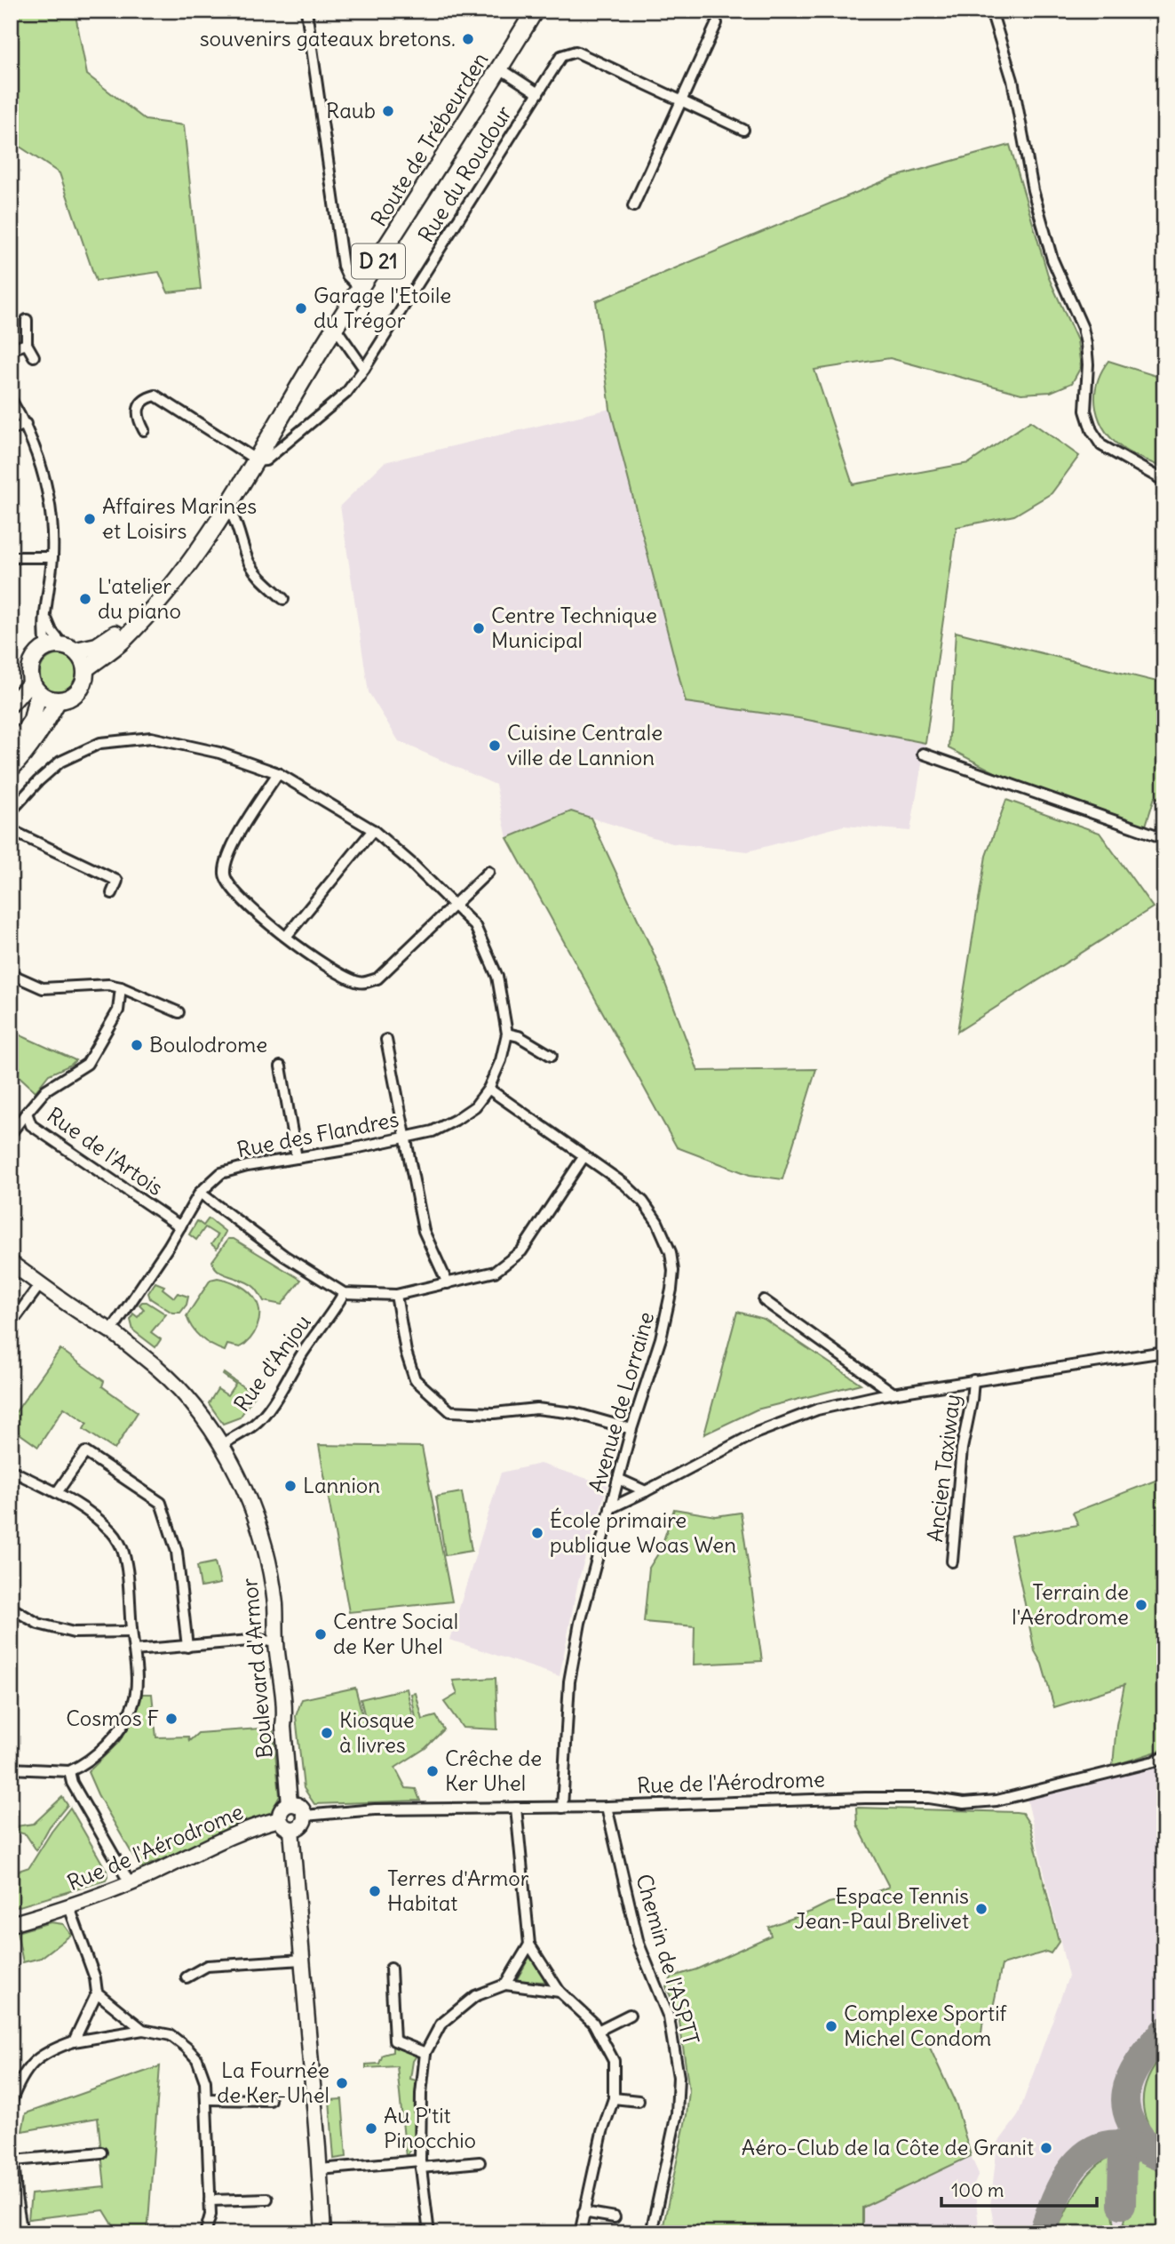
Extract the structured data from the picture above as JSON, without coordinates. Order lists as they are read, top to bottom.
{
  "streets": {
    "main road": [
      "Route de Trébeurden",
      "D 21",
      "Boulevard d'Armor",
      "Rue de l'Aérodrome"
    ],
    "street": [
      "Rue du Roudour",
      "Rue des Flandres",
      "Rue de l'Artois",
      "Rue d'Anjou",
      "Avenue de Lorraine",
      "Ancien Taxiway",
      "Chemin de l'ASPTT"
    ]
  },
  "crossings": [
    ["Route de Trébeurden", "Rue du Roudour"],
    ["Rue des Flandres", "Rue de l'Artois"],
    ["Rue des Flandres", "Avenue de Lorraine"],
    ["Rue des Flandres", "Boulevard d'Armor"],
    ["Rue d'Anjou", "Boulevard d'Armor"],
    ["Avenue de Lorraine", "Rue de l'Aérodrome"],
    ["Boulevard d'Armor", "Rue de l'Aérodrome"],
    ["Rue de l'Aérodrome", "Chemin de l'ASPTT"]
  ],
  "places": [
    "souvenirs gateaux bretons.",
    "Raub",
    "Garage l'Etoile du Trégor",
    "Affaires Marines et Loisirs",
    "L'atelier du piano",
    "Centre Technique Municipal",
    "Cuisine Centrale ville de Lannion",
    "Boulodrome",
    "Lannion",
    "École primaire publique Woas Wen",
    "Terrain de l'Aérodrome",
    "Centre Social de Ker Uhel",
    "Cosmos F",
    "Kiosque à livres",
    "Crêche de Ker Uhel",
    "Terres d'Armor Habitat",
    "Espace Tennis Jean-Paul Brelivet",
    "Complexe Sportif Michel Condom",
    "La Fournée de Ker-Uhel",
    "Au P'tit Pinocchio",
    "Aéro-Club de la Côte de Granit"
  ],
  "scale_bar": "100 m"
}
